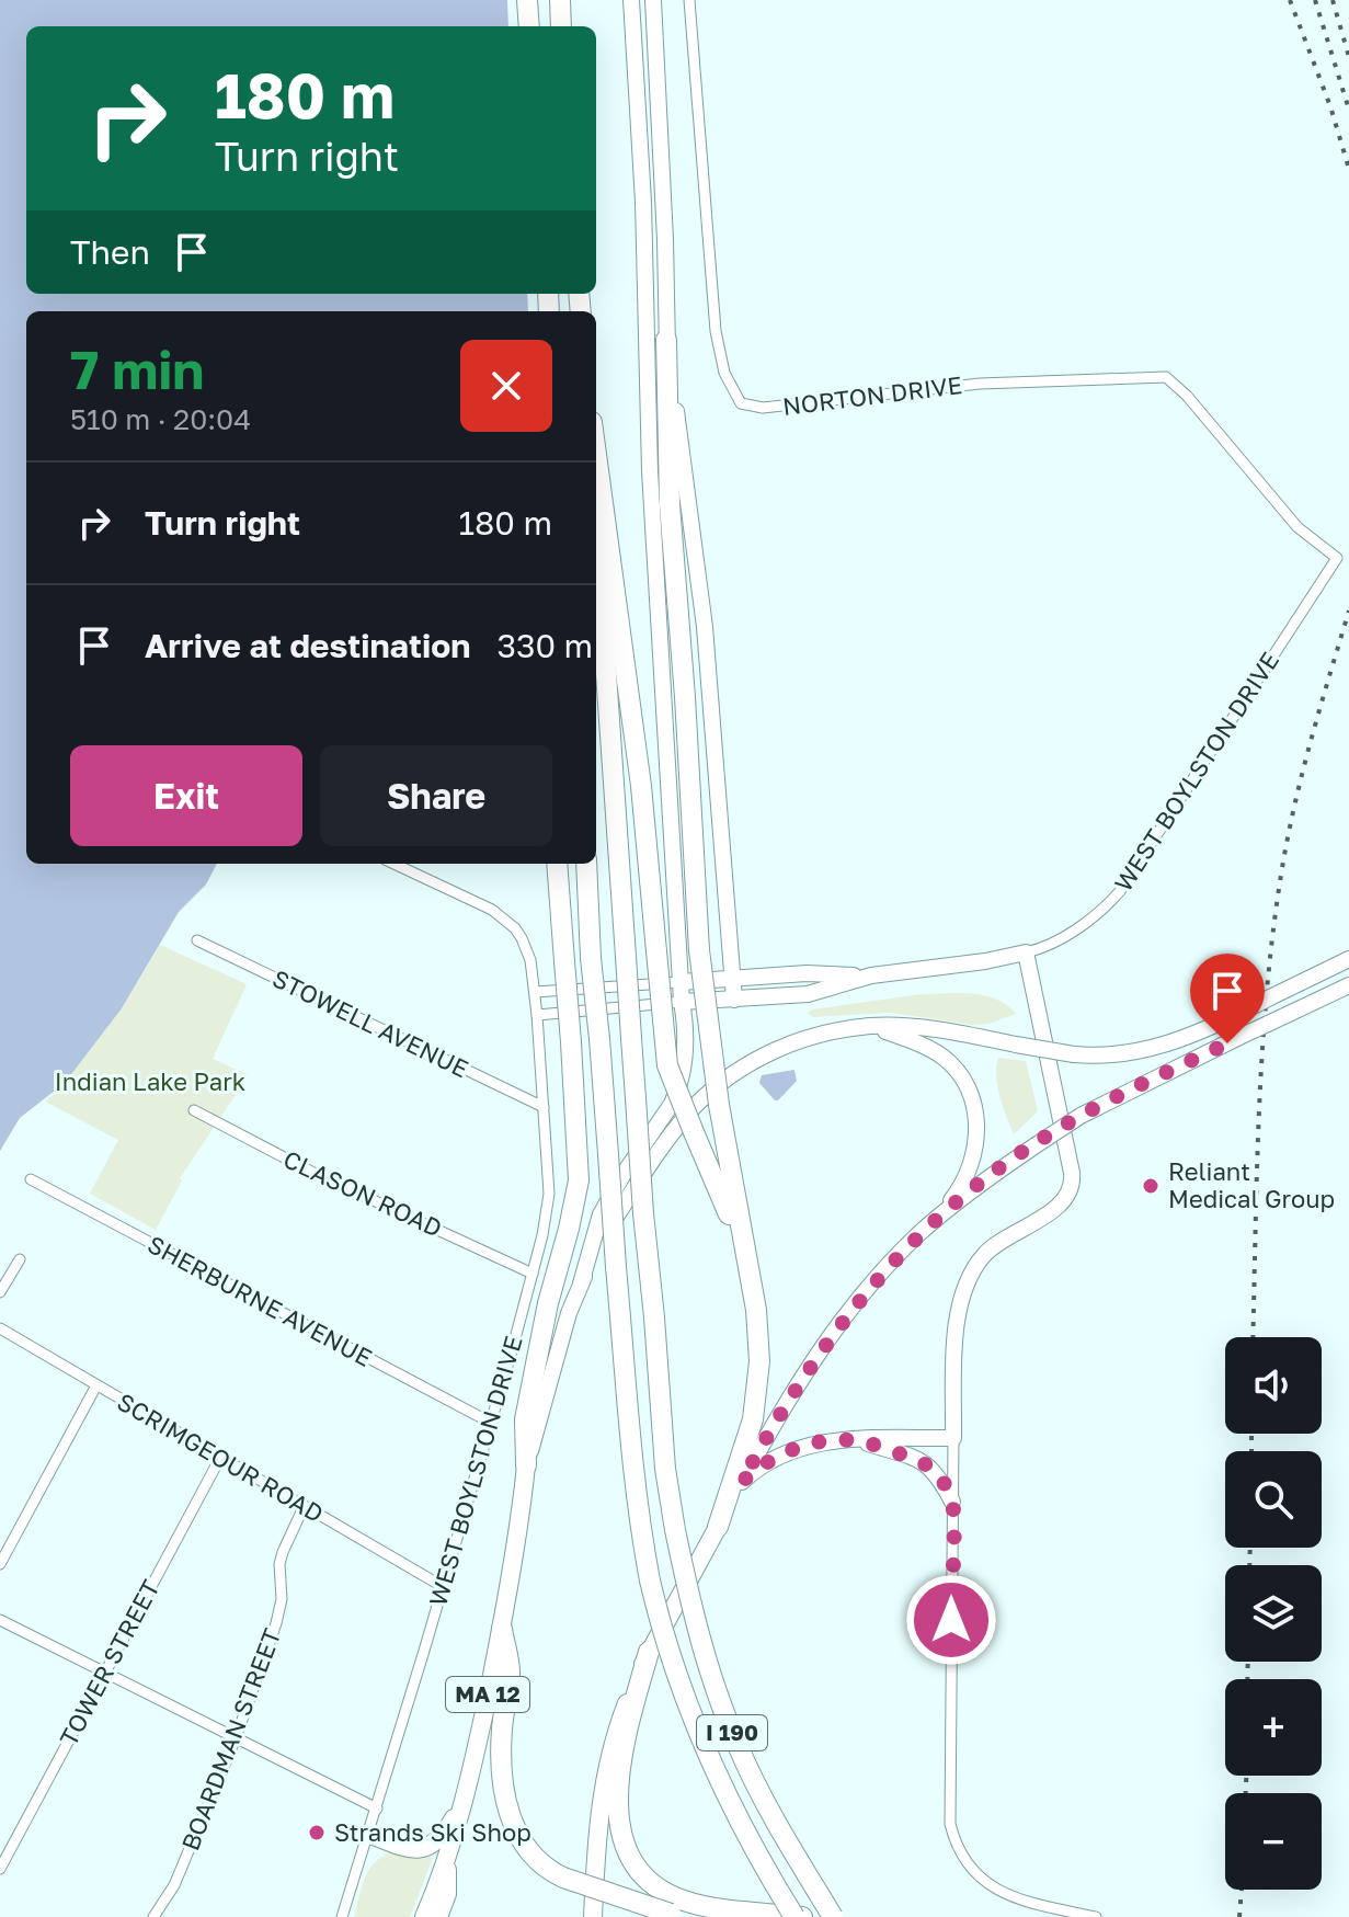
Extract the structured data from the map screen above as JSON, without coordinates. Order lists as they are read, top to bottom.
{
  "streets": {
    "highway": ["I 190"],
    "main road": ["WEST BOYLSTON DRIVE", "MA 12"],
    "street": [
      "NORTON DRIVE",
      "STOWELL AVENUE",
      "CLASON ROAD",
      "SHERBURNE AVENUE",
      "SCRIMGEOUR ROAD",
      "TOWER STREET",
      "BOARDMAN STREET"
    ]
  },
  "crossings": [
    ["NORTON DRIVE", "WEST BOYLSTON DRIVE"],
    ["WEST BOYLSTON DRIVE", "STOWELL AVENUE"],
    ["WEST BOYLSTON DRIVE", "CLASON ROAD"],
    ["WEST BOYLSTON DRIVE", "SHERBURNE AVENUE"],
    ["WEST BOYLSTON DRIVE", "SCRIMGEOUR ROAD"],
    ["SCRIMGEOUR ROAD", "TOWER STREET"],
    ["SCRIMGEOUR ROAD", "BOARDMAN STREET"]
  ],
  "parks": ["Indian Lake Park"],
  "places": ["Reliant Medical Group", "Strands Ski Shop"],
  "page": {
    "turn": ["180 m", "Turn right"],
    "then": "Then",
    "heading": ["7 min", "510 m · 20:04"],
    "list": [
      {
        "name": "Turn right",
        "value": "180 m"
      },
      {
        "name": "Arrive at destination",
        "value": "330 m"
      }
    ],
    "buttons": ["Exit", "Share"],
    "map_buttons": ["+", "−"]
  }
}
